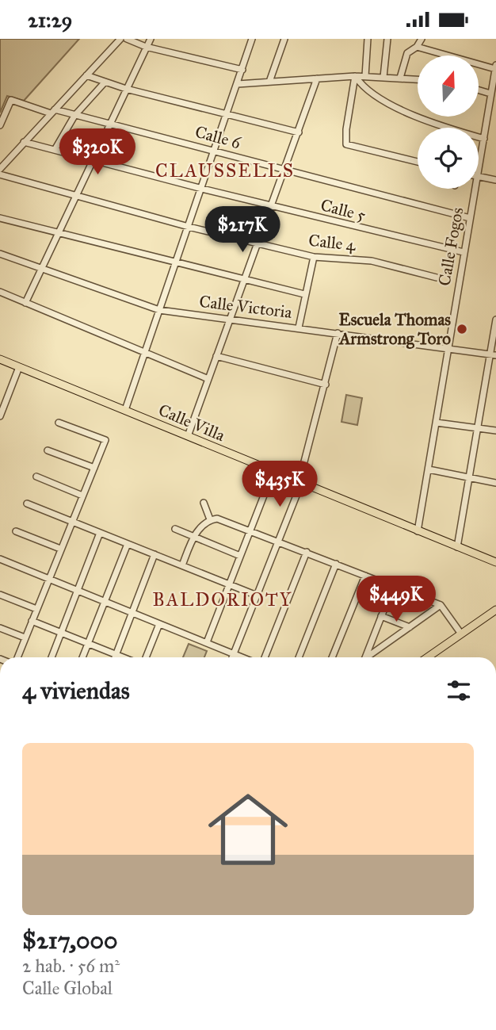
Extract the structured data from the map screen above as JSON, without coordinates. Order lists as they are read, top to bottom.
{
  "streets": {
    "main road": ["Calle Villa"],
    "street": [
      "Calle 6",
      "Calle 5",
      "Calle 4",
      "Calle Fogos",
      "Calle Victoria"
    ]
  },
  "crossings": [
    ["Calle 6", "Calle Fogos"],
    ["Calle 5", "Calle Fogos"],
    ["Calle Fogos", "Calle Victoria"],
    ["Calle Fogos", "Calle Villa"]
  ],
  "districts": ["CLAUSSELLS", "BALDORIOTY"],
  "places": ["Escuela Thomas Armstrong Toro"],
  "north": "top",
  "page": {
    "status": "21:29",
    "price": [
      "$320K",
      "$217K",
      "$435K",
      "$449K"
    ],
    "heading": "4 viviendas",
    "list": [
      {
        "name": "$217,000",
        "note": "2 hab. · 56 m² · Calle Global"
      }
    ]
  }
}
